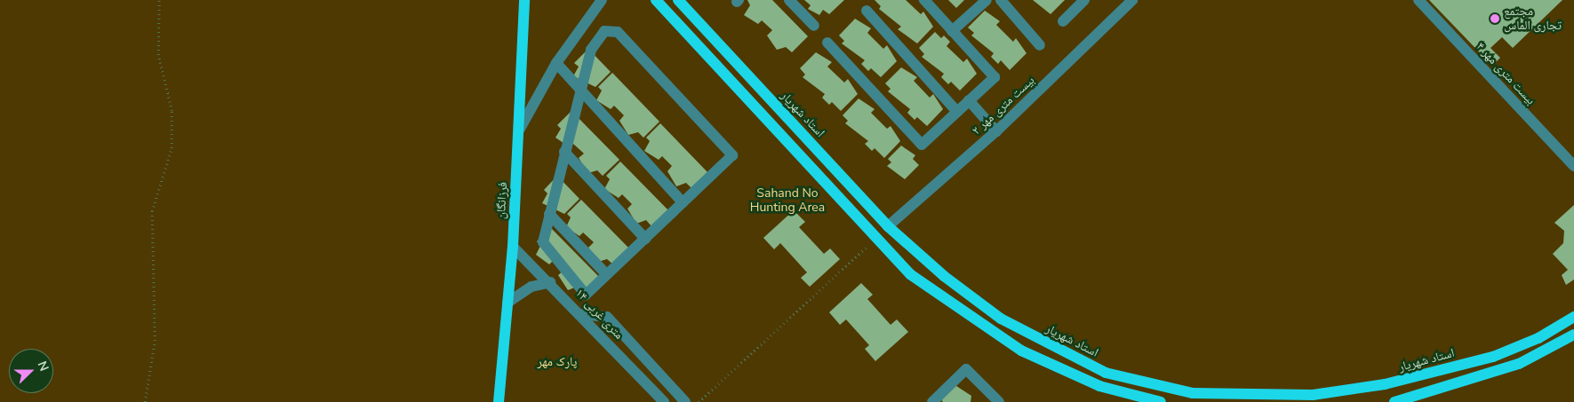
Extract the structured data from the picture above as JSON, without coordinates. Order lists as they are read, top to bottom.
{
  "streets": {
    "main road": ["استاد شهریار", "فرزانگان"],
    "street": ["بیست متری مهر ۴", "بیست متری مهر ۲", "۱۴ متری غربی"]
  },
  "crossings": [
    ["بیست متری مهر ۲", "استاد شهریار"],
    ["فرزانگان", "۱۴ متری غربی"]
  ],
  "parks": ["Sahand No Hunting Area", "پارک مهر"],
  "places": ["مجتمع تجاری الماس"],
  "north": "right"
}
